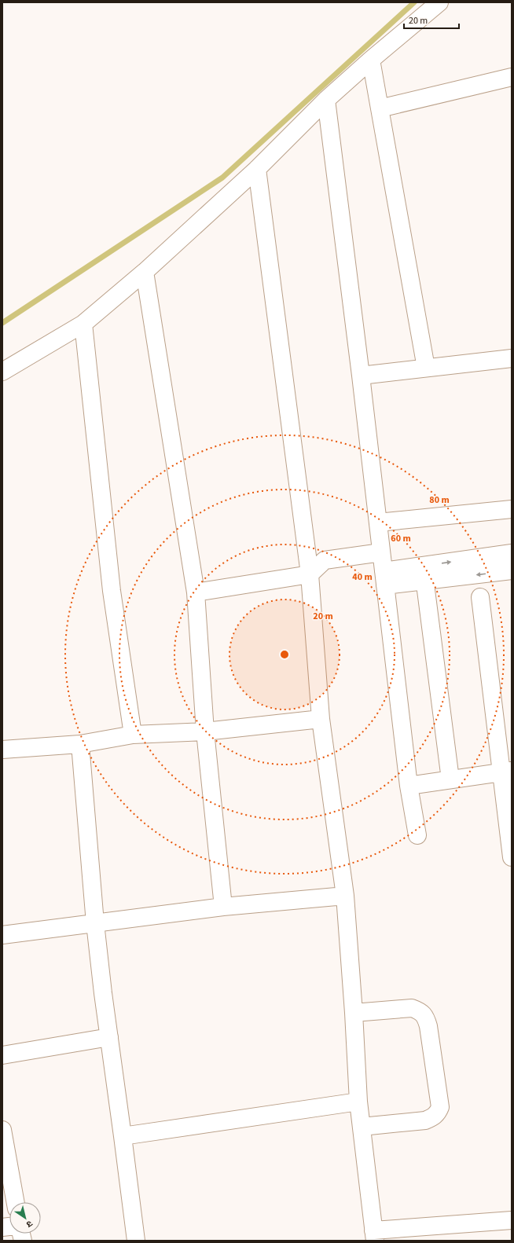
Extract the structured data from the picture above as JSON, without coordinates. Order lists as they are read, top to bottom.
{
  "scale_bar": "20 m",
  "north": "bottom right",
  "rings": [
    "80 m",
    "60 m",
    "40 m",
    "20 m"
  ]
}
